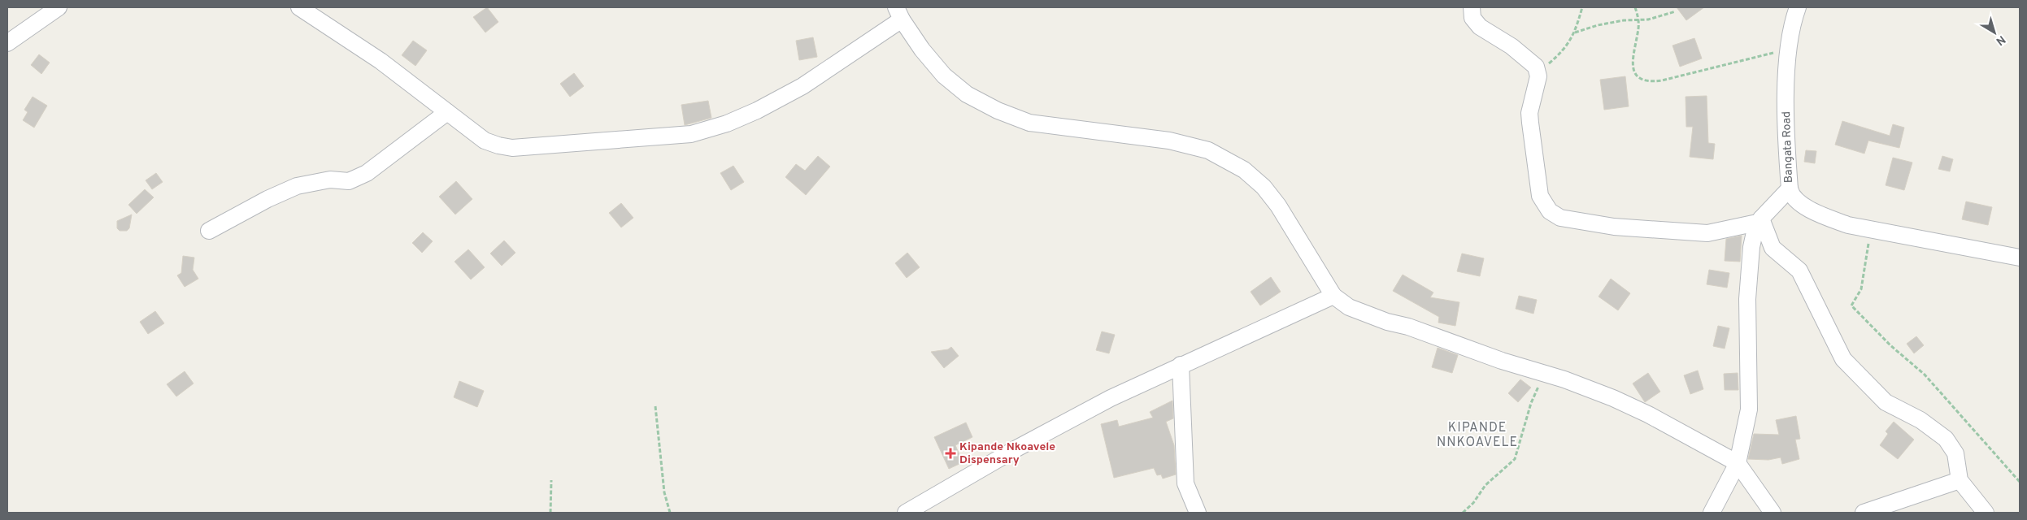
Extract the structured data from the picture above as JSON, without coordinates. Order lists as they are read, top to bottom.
{
  "streets": {
    "street": ["Bangata Road"]
  },
  "districts": ["KIPANDE NNKOAVELE"],
  "places": {
    "health": ["Kipande Nkoavele Dispensary"]
  },
  "north": "bottom right"
}
